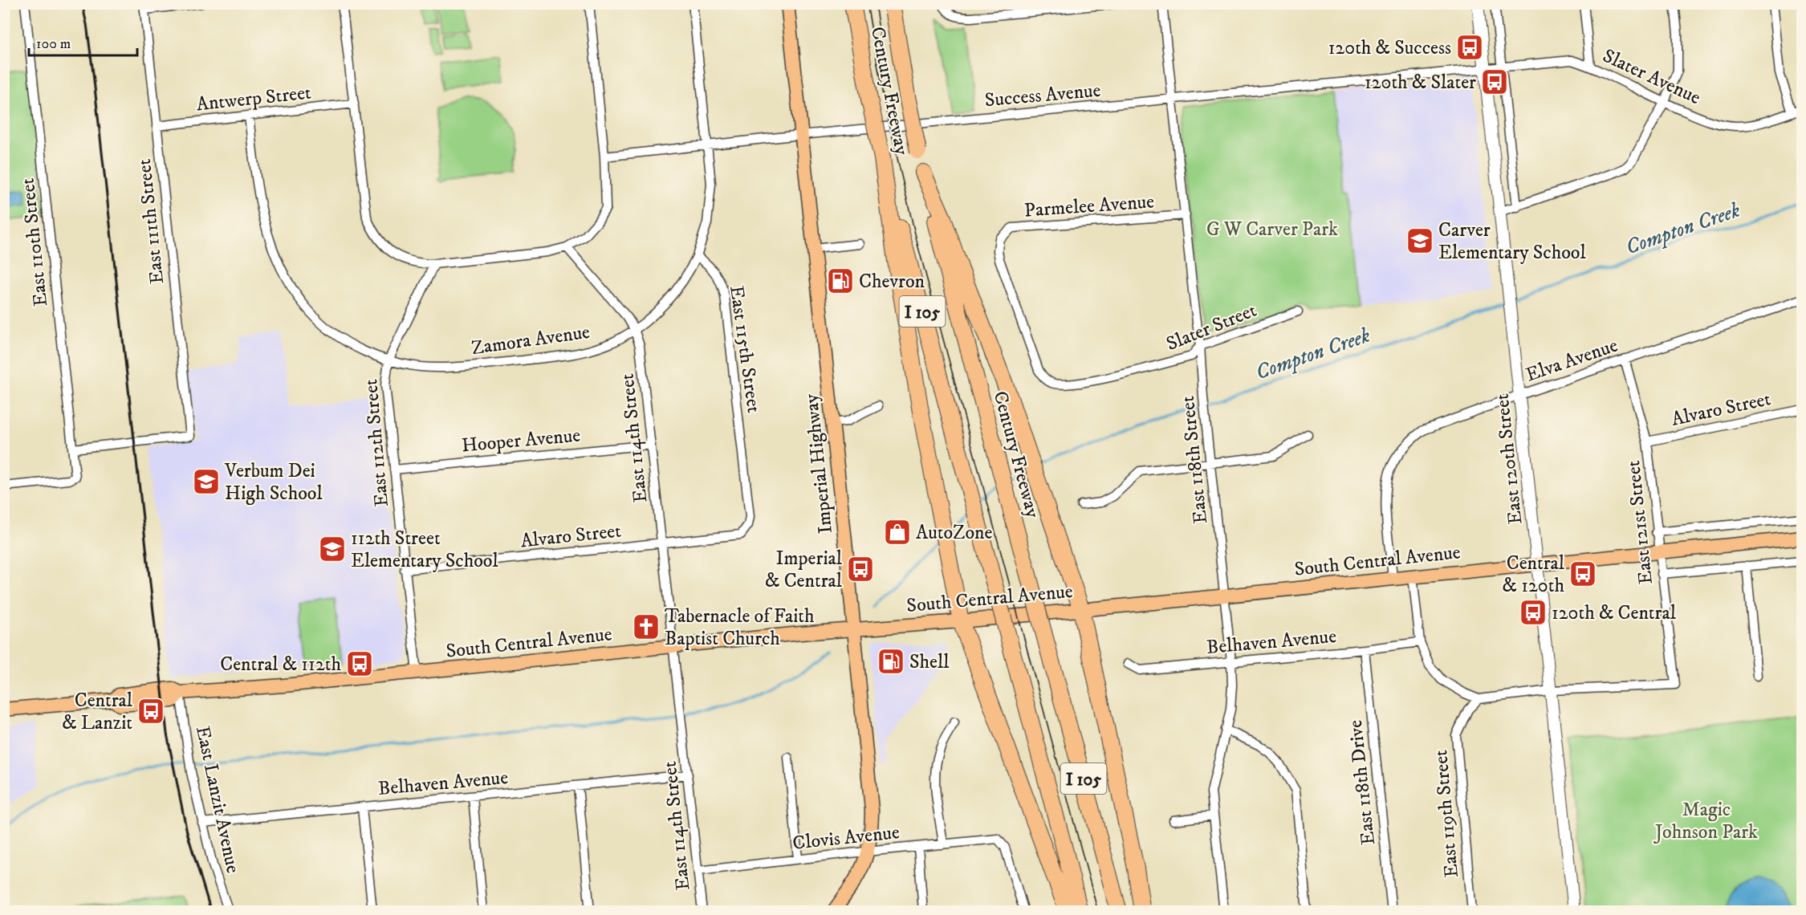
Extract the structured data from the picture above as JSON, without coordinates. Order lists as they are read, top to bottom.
{
  "streets": {
    "highway": ["Century Freeway", "I 105"],
    "main road": ["Imperial Highway", "South Central Avenue"],
    "street": [
      "Slater Avenue",
      "Success Avenue",
      "Antwerp Street",
      "Parmelee Avenue",
      "East 111th Street",
      "East 110th Street",
      "Slater Street",
      "Zamora Avenue",
      "East 115th Street",
      "Elva Avenue",
      "Alvaro Street",
      "East 114th Street",
      "Hooper Avenue",
      "East 112th Street",
      "East 120th Street",
      "East 118th Street",
      "East 121st Street",
      "Belhaven Avenue",
      "East 118th Drive",
      "East Lanzit Avenue",
      "East 119th Street",
      "Clovis Avenue"
    ]
  },
  "crossings": [
    ["Slater Avenue", "Success Avenue"],
    ["Slater Avenue", "East 120th Street"],
    ["Success Avenue", "East 120th Street"],
    ["Success Avenue", "East 118th Street"],
    ["Success Avenue", "Imperial Highway"],
    ["Antwerp Street", "East 111th Street"],
    ["Antwerp Street", "Zamora Avenue"],
    ["Parmelee Avenue", "Slater Street"],
    ["Parmelee Avenue", "East 118th Street"],
    ["East 111th Street", "East 110th Street"],
    ["Slater Street", "East 118th Street"],
    ["Zamora Avenue", "East 115th Street"],
    ["Zamora Avenue", "East 114th Street"],
    ["Zamora Avenue", "East 112th Street"],
    ["East 115th Street", "Alvaro Street"],
    ["Elva Avenue", "East 120th Street"],
    ["Elva Avenue", "East 121st Street"],
    ["Elva Avenue", "South Central Avenue"],
    ["Alvaro Street", "East 114th Street"],
    ["Alvaro Street", "East 112th Street"],
    ["Alvaro Street", "East 121st Street"],
    ["East 114th Street", "Hooper Avenue"],
    ["East 114th Street", "South Central Avenue"],
    ["East 114th Street", "Belhaven Avenue"],
    ["East 114th Street", "Clovis Avenue"],
    ["Hooper Avenue", "East 112th Street"],
    ["East 112th Street", "South Central Avenue"],
    ["East 120th Street", "East 121st Street"],
    ["East 120th Street", "South Central Avenue"],
    ["East 118th Street", "South Central Avenue"],
    ["East 118th Street", "Belhaven Avenue"],
    ["Imperial Highway", "South Central Avenue"],
    ["Imperial Highway", "Clovis Avenue"],
    ["East 121st Street", "South Central Avenue"],
    ["South Central Avenue", "East Lanzit Avenue"],
    ["Belhaven Avenue", "East 118th Drive"],
    ["Belhaven Avenue", "East Lanzit Avenue"]
  ],
  "water": ["Compton Creek"],
  "parks": ["G W Carver Park", "Magic Johnson Park"],
  "places": {
    "bus stop": [
      "120th & Success",
      "120th & Slater",
      "Imperial & Central",
      "Central & 120th",
      "120th & Central",
      "Central & 112th",
      "Central & Lanzit"
    ],
    "school or university": ["Carver Elementary School", "Verbum Dei High School", "112th Street Elementary School"],
    "fuel station": ["Chevron", "Shell"],
    "shop": ["AutoZone"],
    "church": ["Tabernacle of Faith Baptist Church"]
  },
  "scale_bar": "100 m"
}
